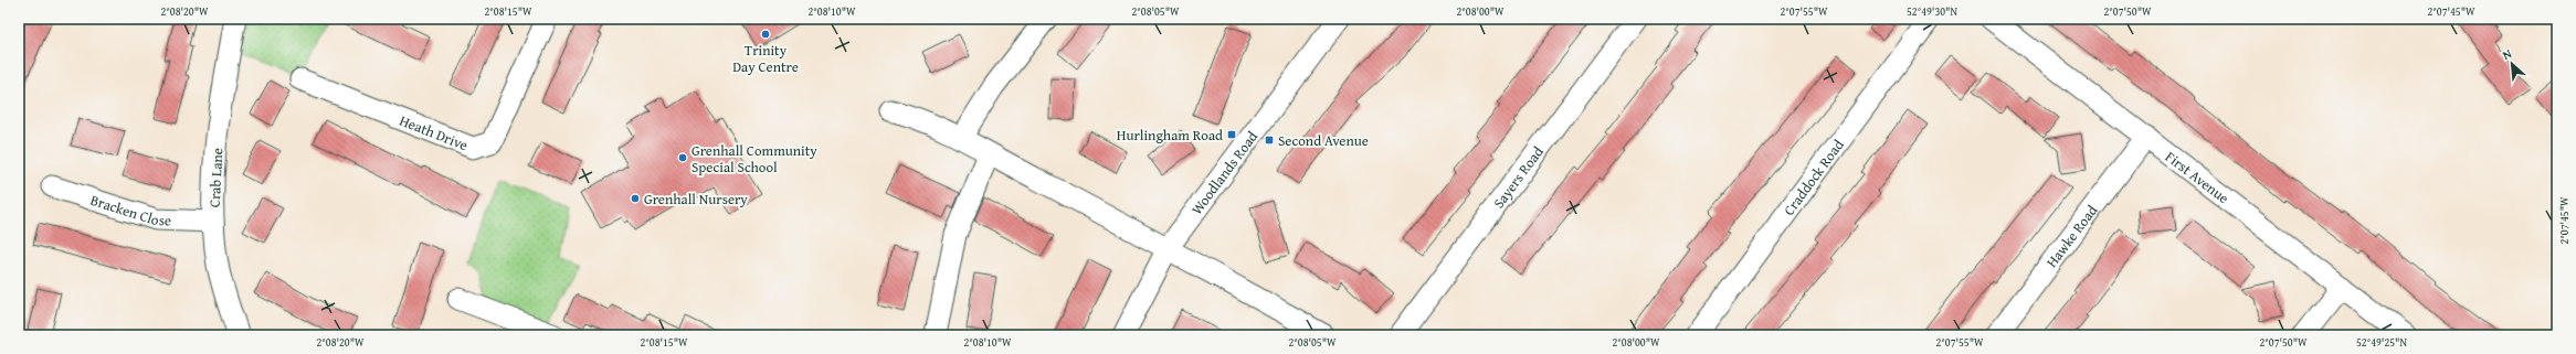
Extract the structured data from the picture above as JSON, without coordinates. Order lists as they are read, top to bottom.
{
  "streets": {
    "street": [
      "Heath Drive",
      "Woodlands Road",
      "Sayers Road",
      "Craddock Road",
      "First Avenue",
      "Crab Lane",
      "Bracken Close",
      "Hawke Road"
    ]
  },
  "crossings": [
    ["First Avenue", "Hawke Road"],
    ["Crab Lane", "Bracken Close"]
  ],
  "places": {
    "other": ["Trinity Day Centre", "Grenhall Community Special School", "Grenhall Nursery"],
    "transit": ["Hurlingham Road", "Second Avenue"]
  },
  "north": "top left",
  "coordinates": [
    "2°08'20\"W",
    "2°08'15\"W",
    "2°08'10\"W",
    "2°08'05\"W",
    "2°08'00\"W",
    "2°07'55\"W",
    "52°49'30\"N",
    "2°07'50\"W",
    "2°07'45\"W",
    "52°49'25\"N"
  ]
}
